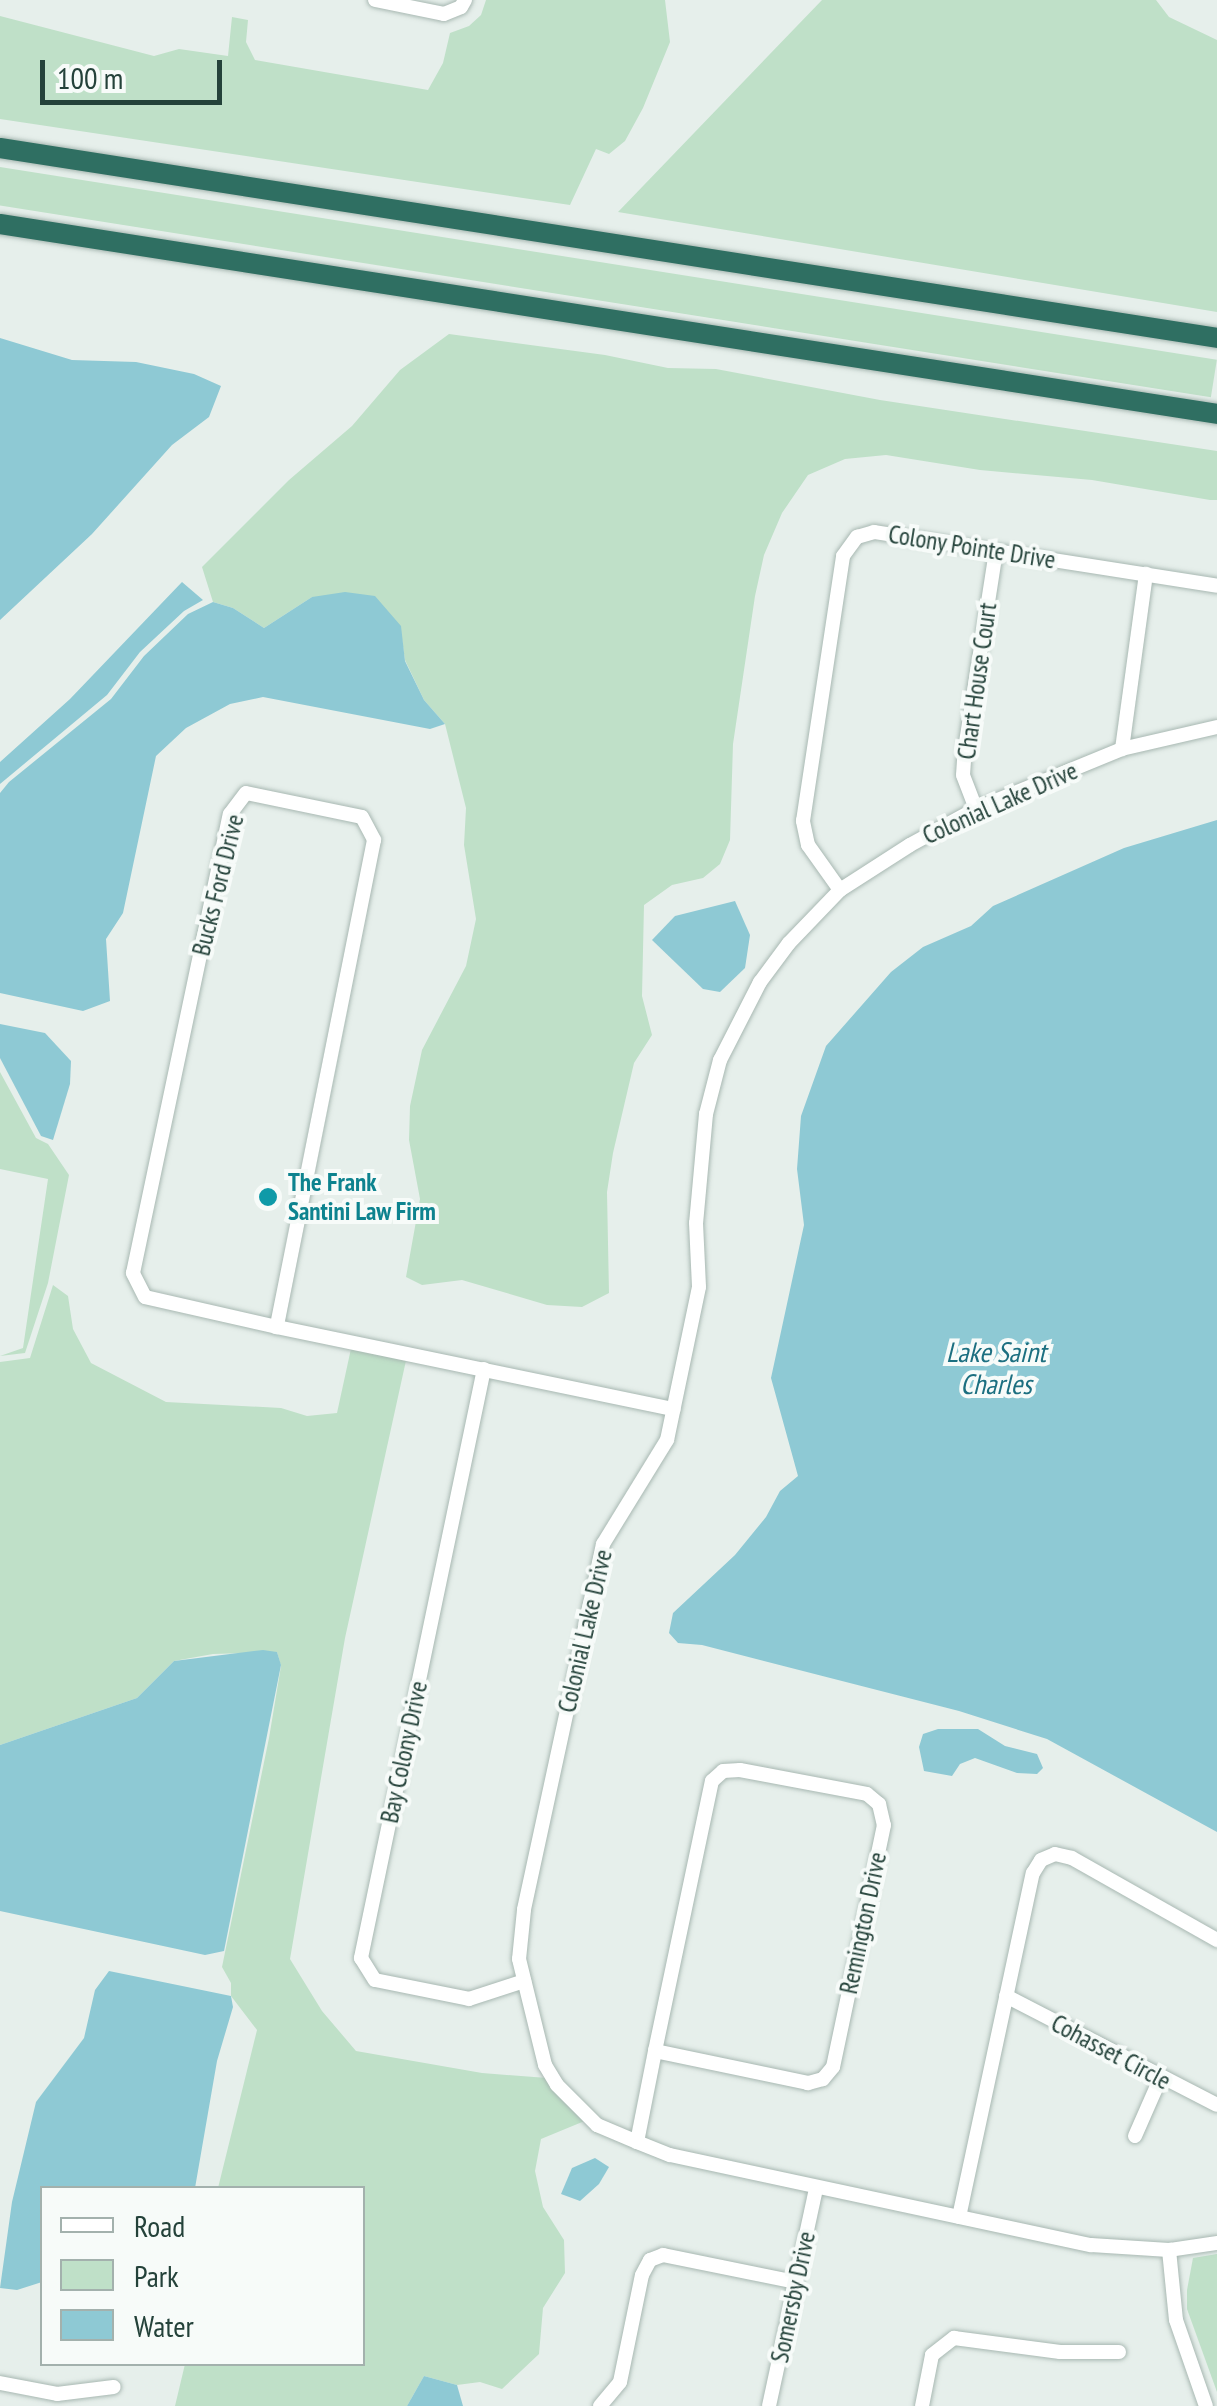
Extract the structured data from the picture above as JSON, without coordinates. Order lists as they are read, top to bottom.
{
  "streets": {
    "street": [
      "Colony Pointe Drive",
      "Chart House Court",
      "Colonial Lake Drive",
      "Bucks Ford Drive",
      "Bay Colony Drive",
      "Remington Drive",
      "Cohasset Circle",
      "Somersby Drive"
    ]
  },
  "crossings": [
    ["Colony Pointe Drive", "Chart House Court"],
    ["Colony Pointe Drive", "Colonial Lake Drive"],
    ["Chart House Court", "Colonial Lake Drive"],
    ["Colonial Lake Drive", "Bucks Ford Drive"],
    ["Colonial Lake Drive", "Bay Colony Drive"],
    ["Colonial Lake Drive", "Remington Drive"],
    ["Colonial Lake Drive", "Somersby Drive"],
    ["Bucks Ford Drive", "Bay Colony Drive"]
  ],
  "water": ["Lake Saint Charles"],
  "places": ["The Frank Santini Law Firm"],
  "legend": ["Road", "Park", "Water"],
  "scale_bar": "100 m"
}
